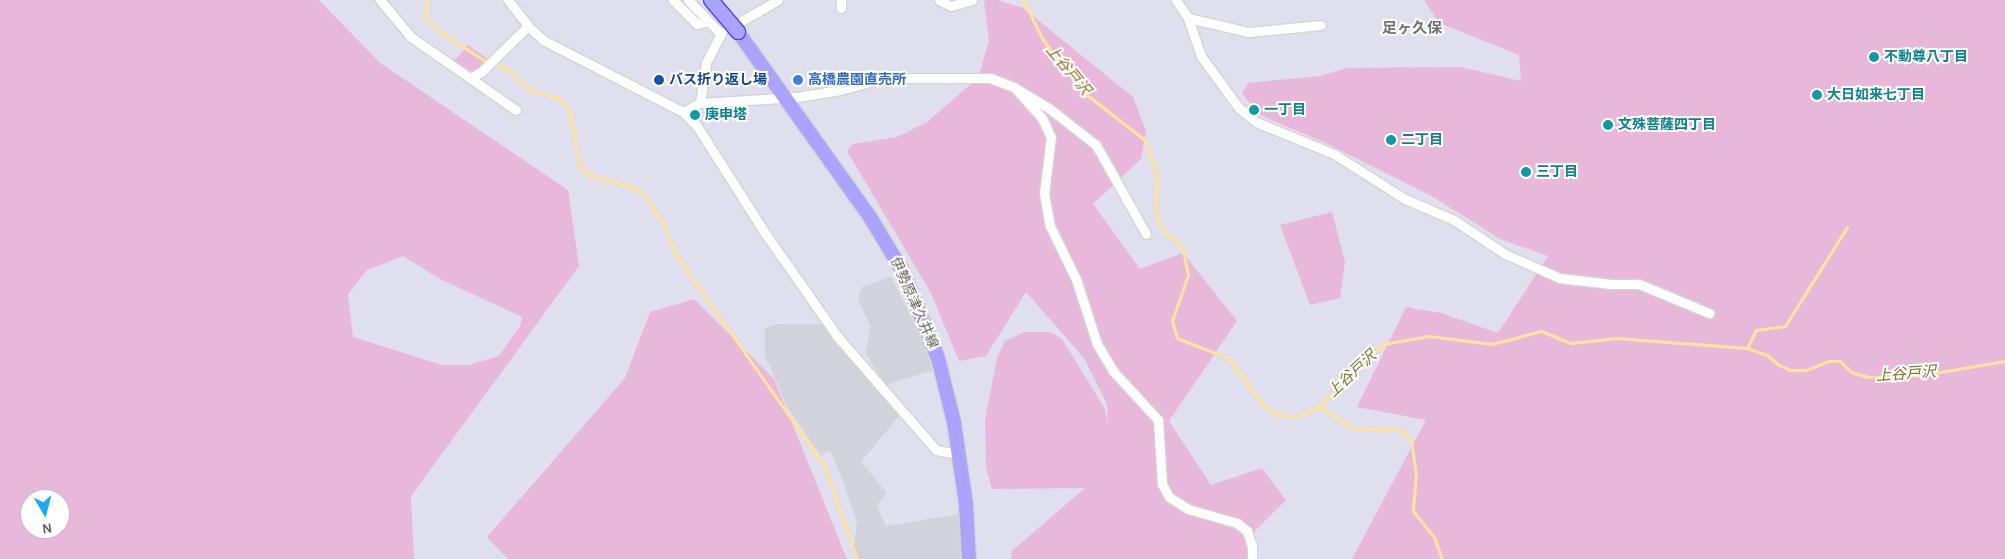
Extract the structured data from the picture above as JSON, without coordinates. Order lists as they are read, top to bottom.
{
  "streets": {
    "main road": ["伊勢原津久井線"]
  },
  "districts": ["足ヶ久保"],
  "water": ["上谷戸沢"],
  "places": [
    "不動尊八丁目",
    "バス折り返し場",
    "高橋農園直売所",
    "大日如来七丁目",
    "一丁目",
    "庚申塔",
    "文殊菩薩四丁目",
    "二丁目",
    "三丁目"
  ],
  "north": "bottom"
}
